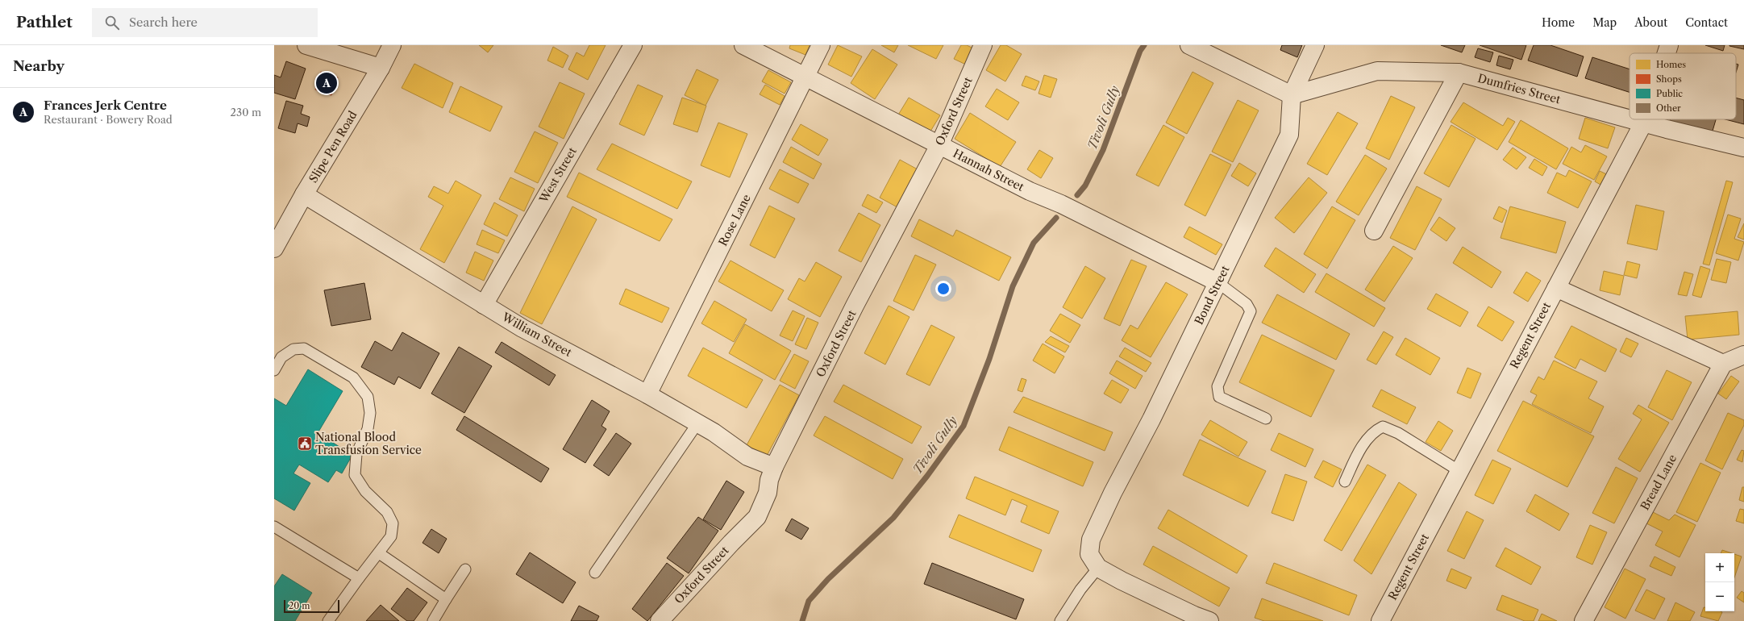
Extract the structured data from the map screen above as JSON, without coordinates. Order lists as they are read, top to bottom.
{
  "streets": {
    "street": [
      "Dumfries Street",
      "Oxford Street",
      "Slipe Pen Road",
      "Hannah Street",
      "West Street",
      "Rose Lane",
      "Bond Street",
      "William Street",
      "Regent Street",
      "Bread Lane"
    ]
  },
  "crossings": [
    ["Dumfries Street", "Bond Street"],
    ["Dumfries Street", "Regent Street"],
    ["Oxford Street", "Hannah Street"],
    ["Oxford Street", "William Street"],
    ["Slipe Pen Road", "William Street"],
    ["Hannah Street", "Rose Lane"],
    ["Hannah Street", "Bond Street"],
    ["West Street", "William Street"],
    ["Rose Lane", "William Street"]
  ],
  "water": ["Tivoli Gully"],
  "places": {
    "public building": ["National Blood Transfusion Service"]
  },
  "legend": [
    "Homes",
    "Shops",
    "Public",
    "Other"
  ],
  "scale_bar": "20 m",
  "page": {
    "header": "Pathlet",
    "search": "Search here",
    "nav": [
      "Home",
      "Map",
      "About",
      "Contact"
    ],
    "heading": "Nearby",
    "pins": "A",
    "list": [
      {
        "mark": "A",
        "name": "Frances Jerk Centre",
        "note": "Restaurant · Bowery Road",
        "value": "230 m"
      }
    ],
    "map_buttons": ["+", "−"],
    "scale": "20 m"
  }
}
